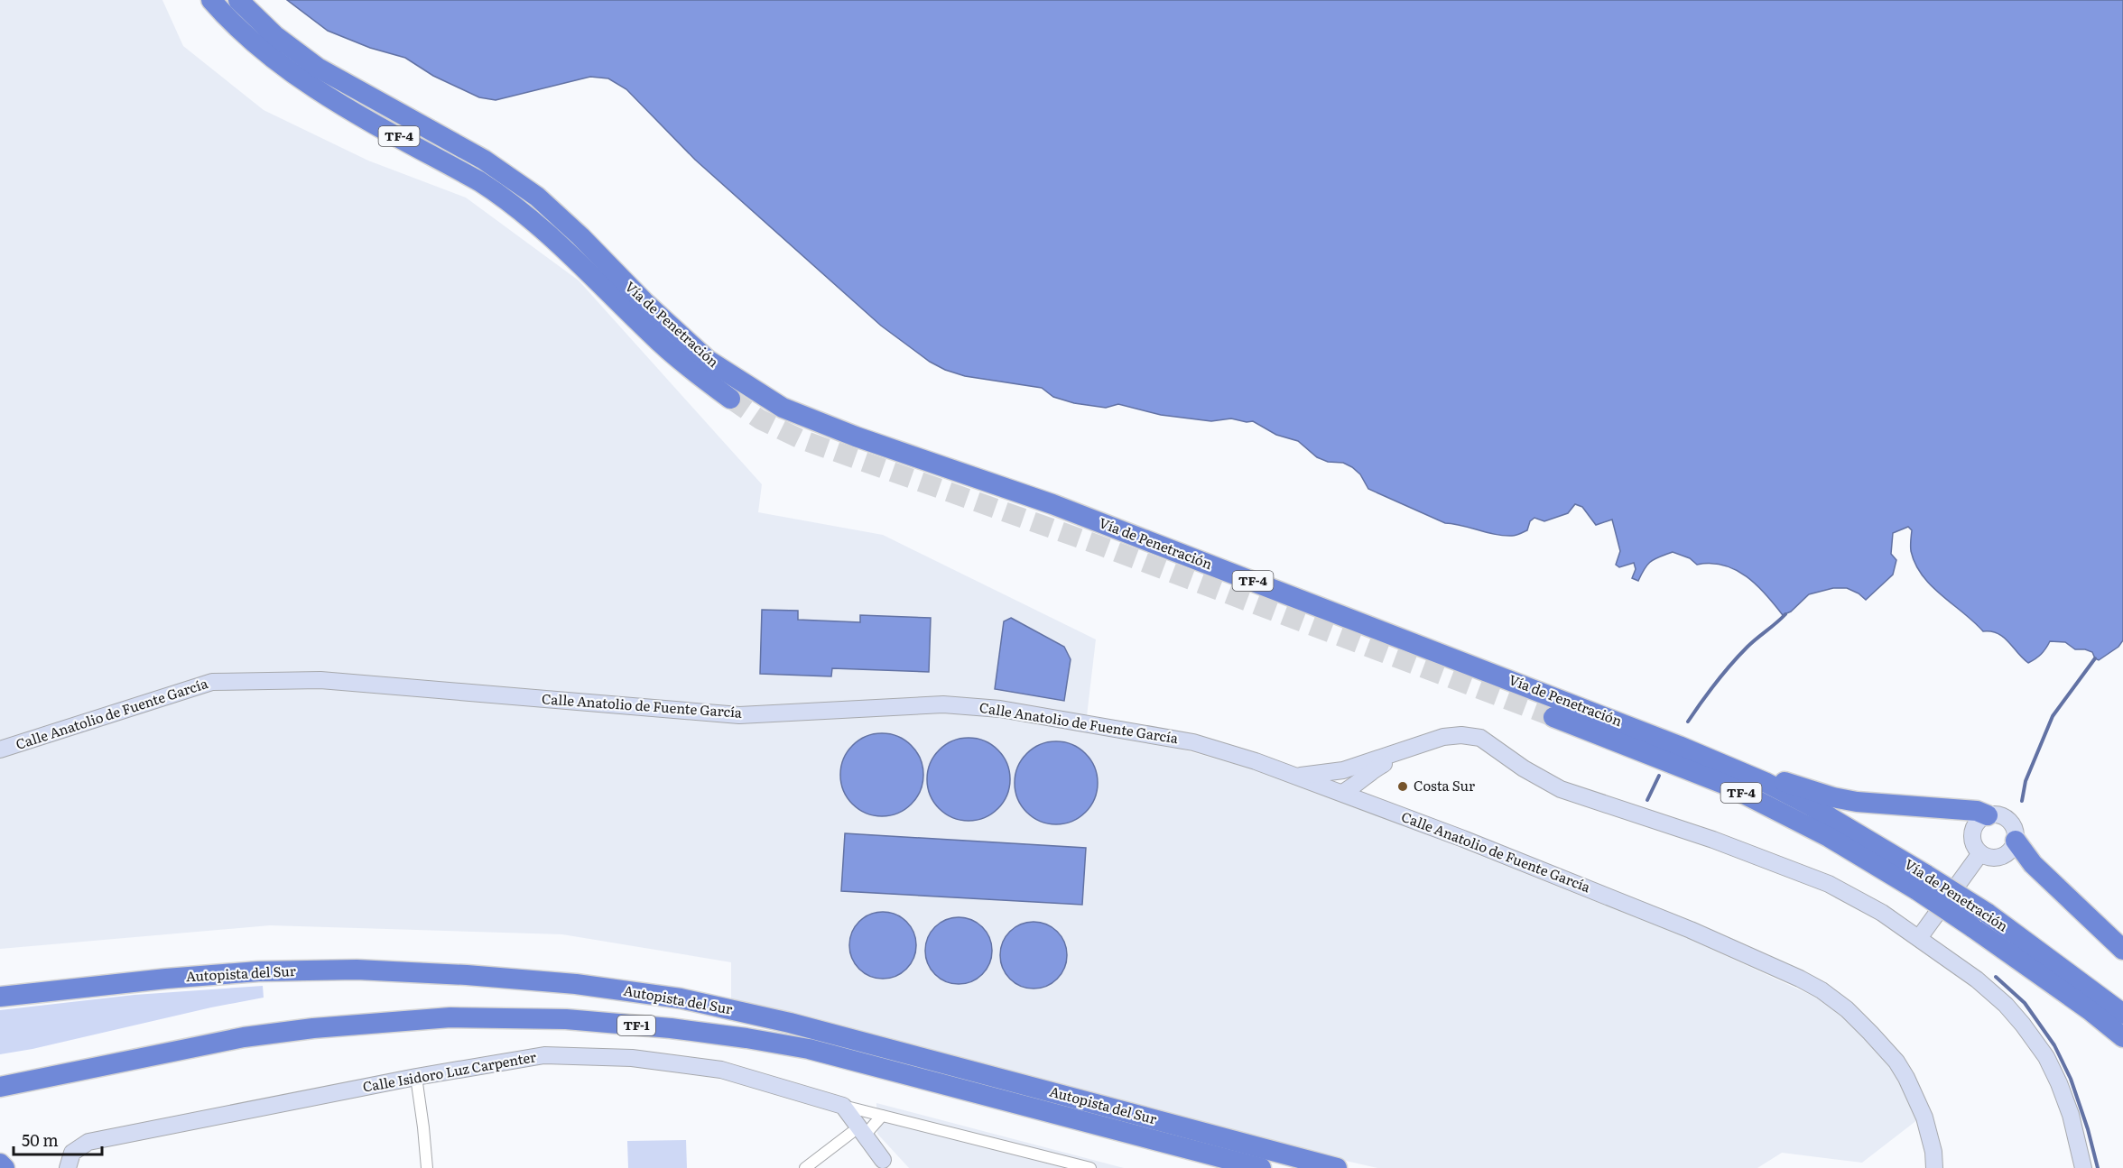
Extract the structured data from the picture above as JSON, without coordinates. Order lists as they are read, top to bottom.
{
  "streets": {
    "highway": [
      "TF-4",
      "Vía de Penetración",
      "Autopista del Sur",
      "TF-1"
    ],
    "street": ["Calle Anatolio de Fuente García", "Calle Isidoro Luz Carpenter"]
  },
  "places": ["Costa Sur"],
  "scale_bar": "50 m"
}
